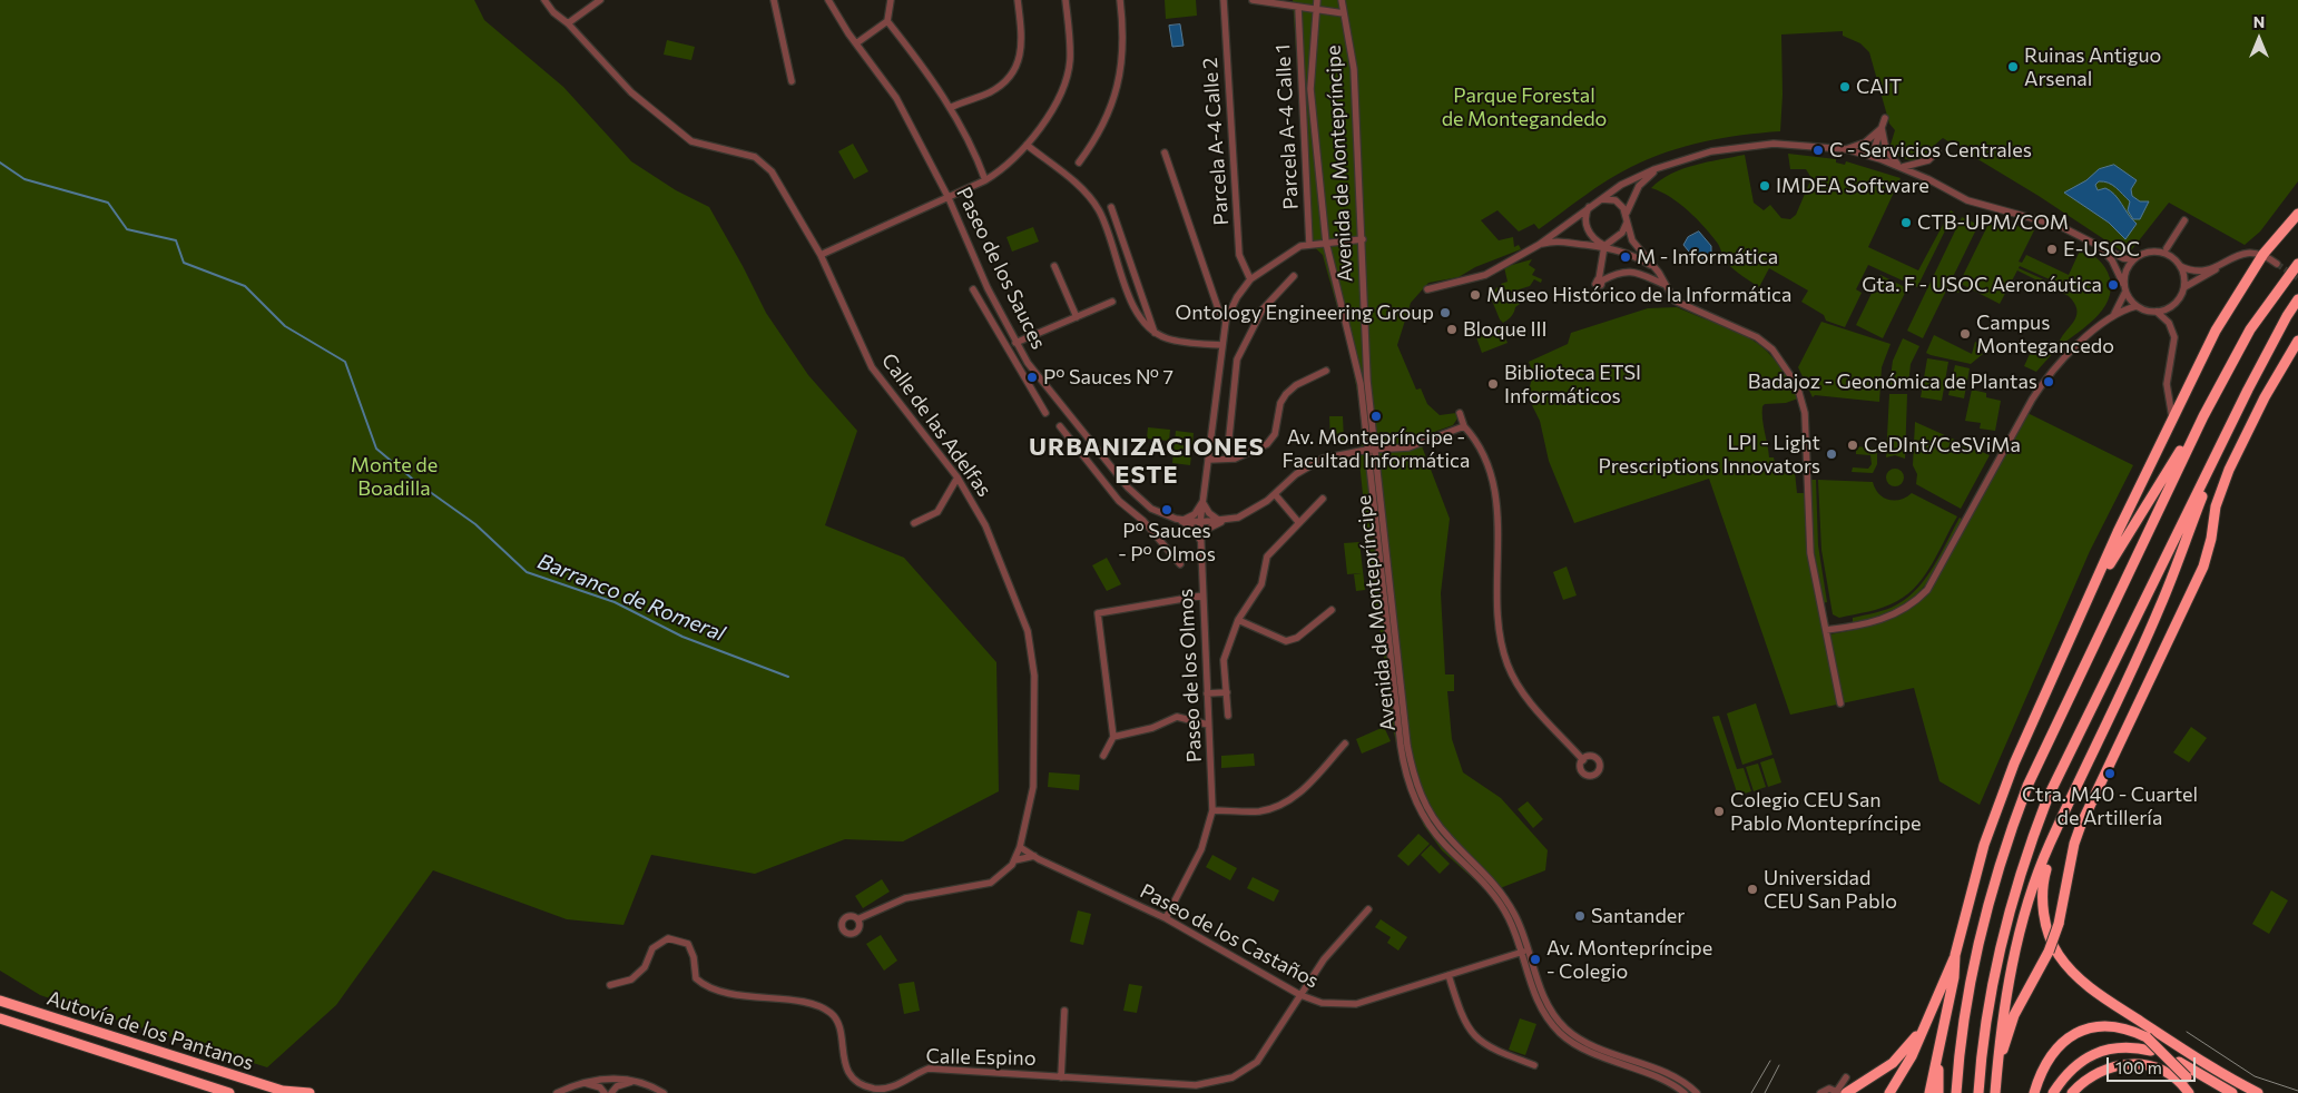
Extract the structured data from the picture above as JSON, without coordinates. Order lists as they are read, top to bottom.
{
  "streets": {
    "highway": ["Autovía de los Pantanos"],
    "street": [
      "Parcela A-4 Calle 1",
      "Parcela A-4 Calle 2",
      "Avenida de Montepríncipe",
      "Paseo de los Sauces",
      "Calle de las Adelfas",
      "Paseo de los Olmos",
      "Paseo de los Castaños",
      "Calle Espino"
    ]
  },
  "crossings": [
    ["Parcela A-4 Calle 1", "Paseo de los Olmos"],
    ["Parcela A-4 Calle 2", "Paseo de los Olmos"],
    ["Avenida de Montepríncipe", "Paseo de los Sauces"],
    ["Avenida de Montepríncipe", "Paseo de los Olmos"],
    ["Avenida de Montepríncipe", "Paseo de los Castaños"],
    ["Paseo de los Sauces", "Paseo de los Olmos"],
    ["Calle de las Adelfas", "Paseo de los Castaños"],
    ["Paseo de los Olmos", "Paseo de los Castaños"],
    ["Paseo de los Castaños", "Calle Espino"]
  ],
  "districts": ["URBANIZACIONES ESTE"],
  "water": ["Barranco de Romeral"],
  "parks": ["Parque Forestal de Montegandedo", "Monte de Boadilla"],
  "places": [
    "Ruinas Antiguo Arsenal",
    "CAIT",
    "C - Servicios Centrales",
    "IMDEA Software",
    "CTB-UPM/COM",
    "E-USOC",
    "M - Informática",
    "Gta. F - USOC Aeronáutica",
    "Museo Histórico de la Informática",
    "Ontology Engineering Group",
    "Bloque III",
    "Campus Montegancedo",
    "Pº Sauces Nº 7",
    "Badajoz - Geonómica de Plantas",
    "Biblioteca ETSI Informáticos",
    "Av. Montepríncipe - Facultad Informática",
    "CeDInt/CeSViMa",
    "LPI - Light Prescriptions Innovators",
    "Pº Sauces - Pº Olmos",
    "Ctra. M40 - Cuartel de Artillería",
    "Colegio CEU San Pablo Montepríncipe",
    "Universidad CEU San Pablo",
    "Santander",
    "Av. Montepríncipe - Colegio"
  ],
  "scale_bar": "100 m",
  "north": "top"
}
